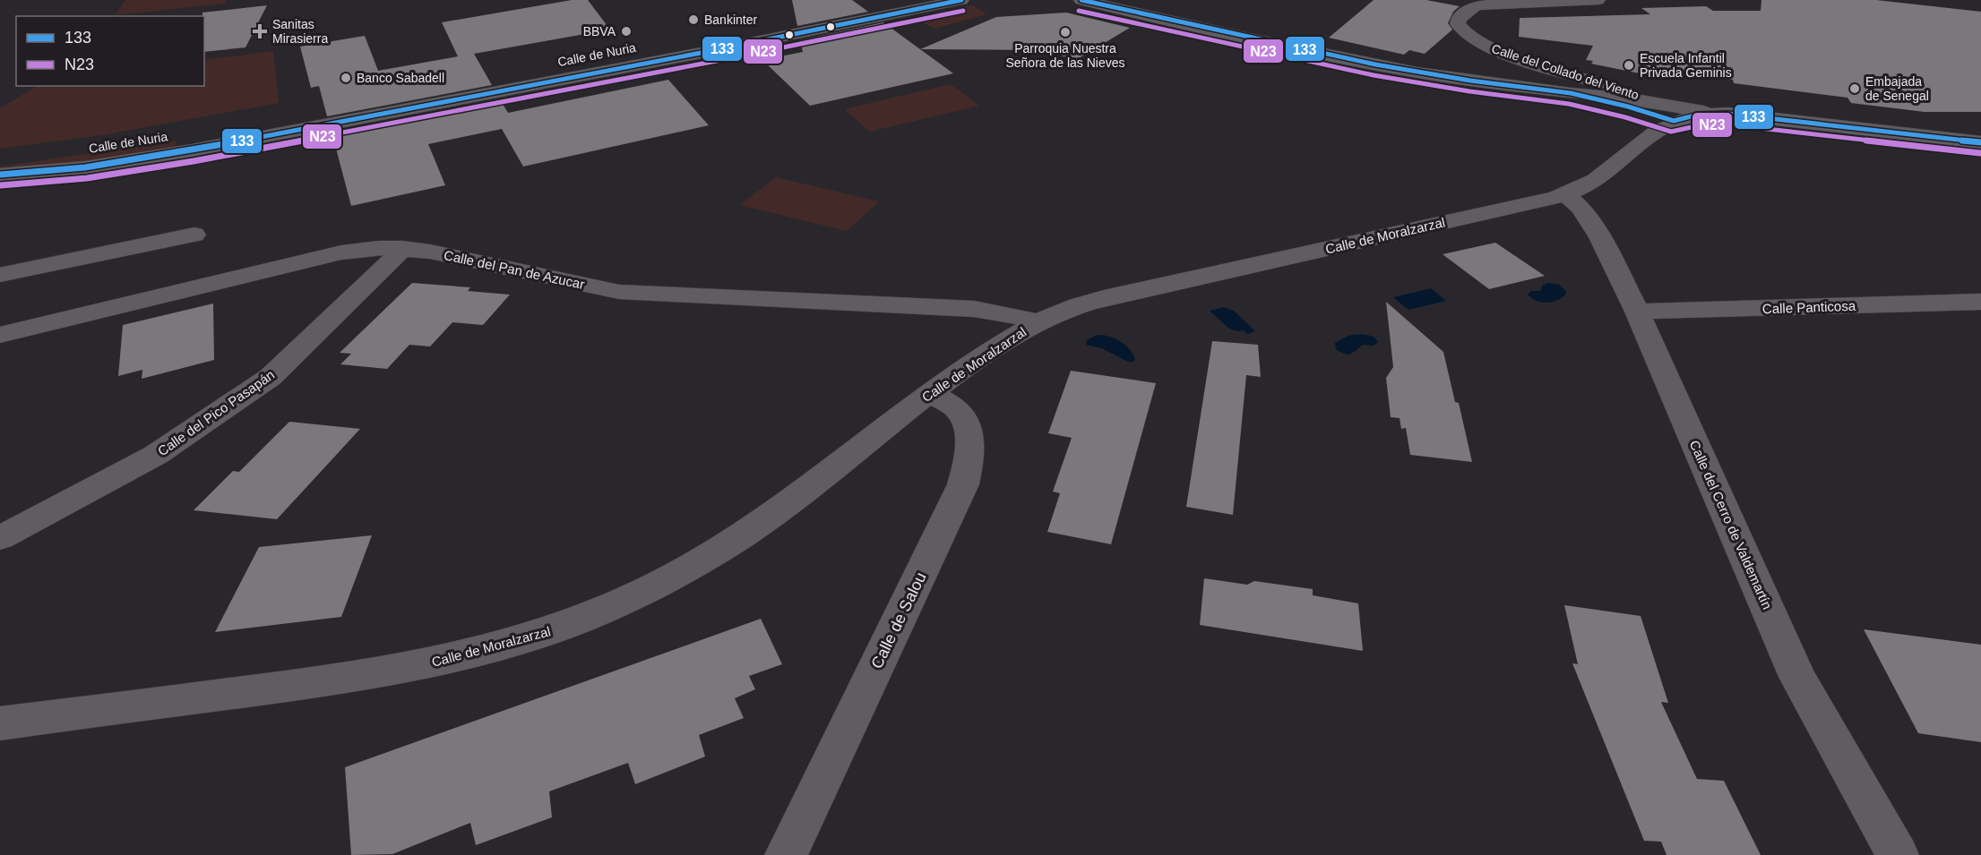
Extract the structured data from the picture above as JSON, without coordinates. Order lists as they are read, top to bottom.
{
  "streets": {
    "street": [
      "Calle de Nuria",
      "Calle del Collado del Viento",
      "Calle de Moralzarzal",
      "Calle del Pan de Azucar",
      "Calle Panticosa",
      "Calle del Pico Pasapán",
      "Calle del Cerro de Valdemartín",
      "Calle de Salou"
    ]
  },
  "crossings": [
    ["Calle del Collado del Viento", "Calle de Moralzarzal"],
    ["Calle de Moralzarzal", "Calle del Pan de Azucar"],
    ["Calle de Moralzarzal", "Calle del Cerro de Valdemartín"],
    ["Calle de Moralzarzal", "Calle de Salou"],
    ["Calle del Pan de Azucar", "Calle del Pico Pasapán"],
    ["Calle Panticosa", "Calle del Cerro de Valdemartín"]
  ],
  "places": {
    "other": [
      "Bankinter",
      "BBVA",
      "Parroquia Nuestra Señora de las Nieves",
      "Escuela Infantil Privada Geminis",
      "Banco Sabadell",
      "Embajada de Senegal"
    ],
    "health": ["Sanitas Mirasierra"]
  },
  "lines": ["transit line 133", "transit line N23"],
  "legend": ["133", "N23"]
}
